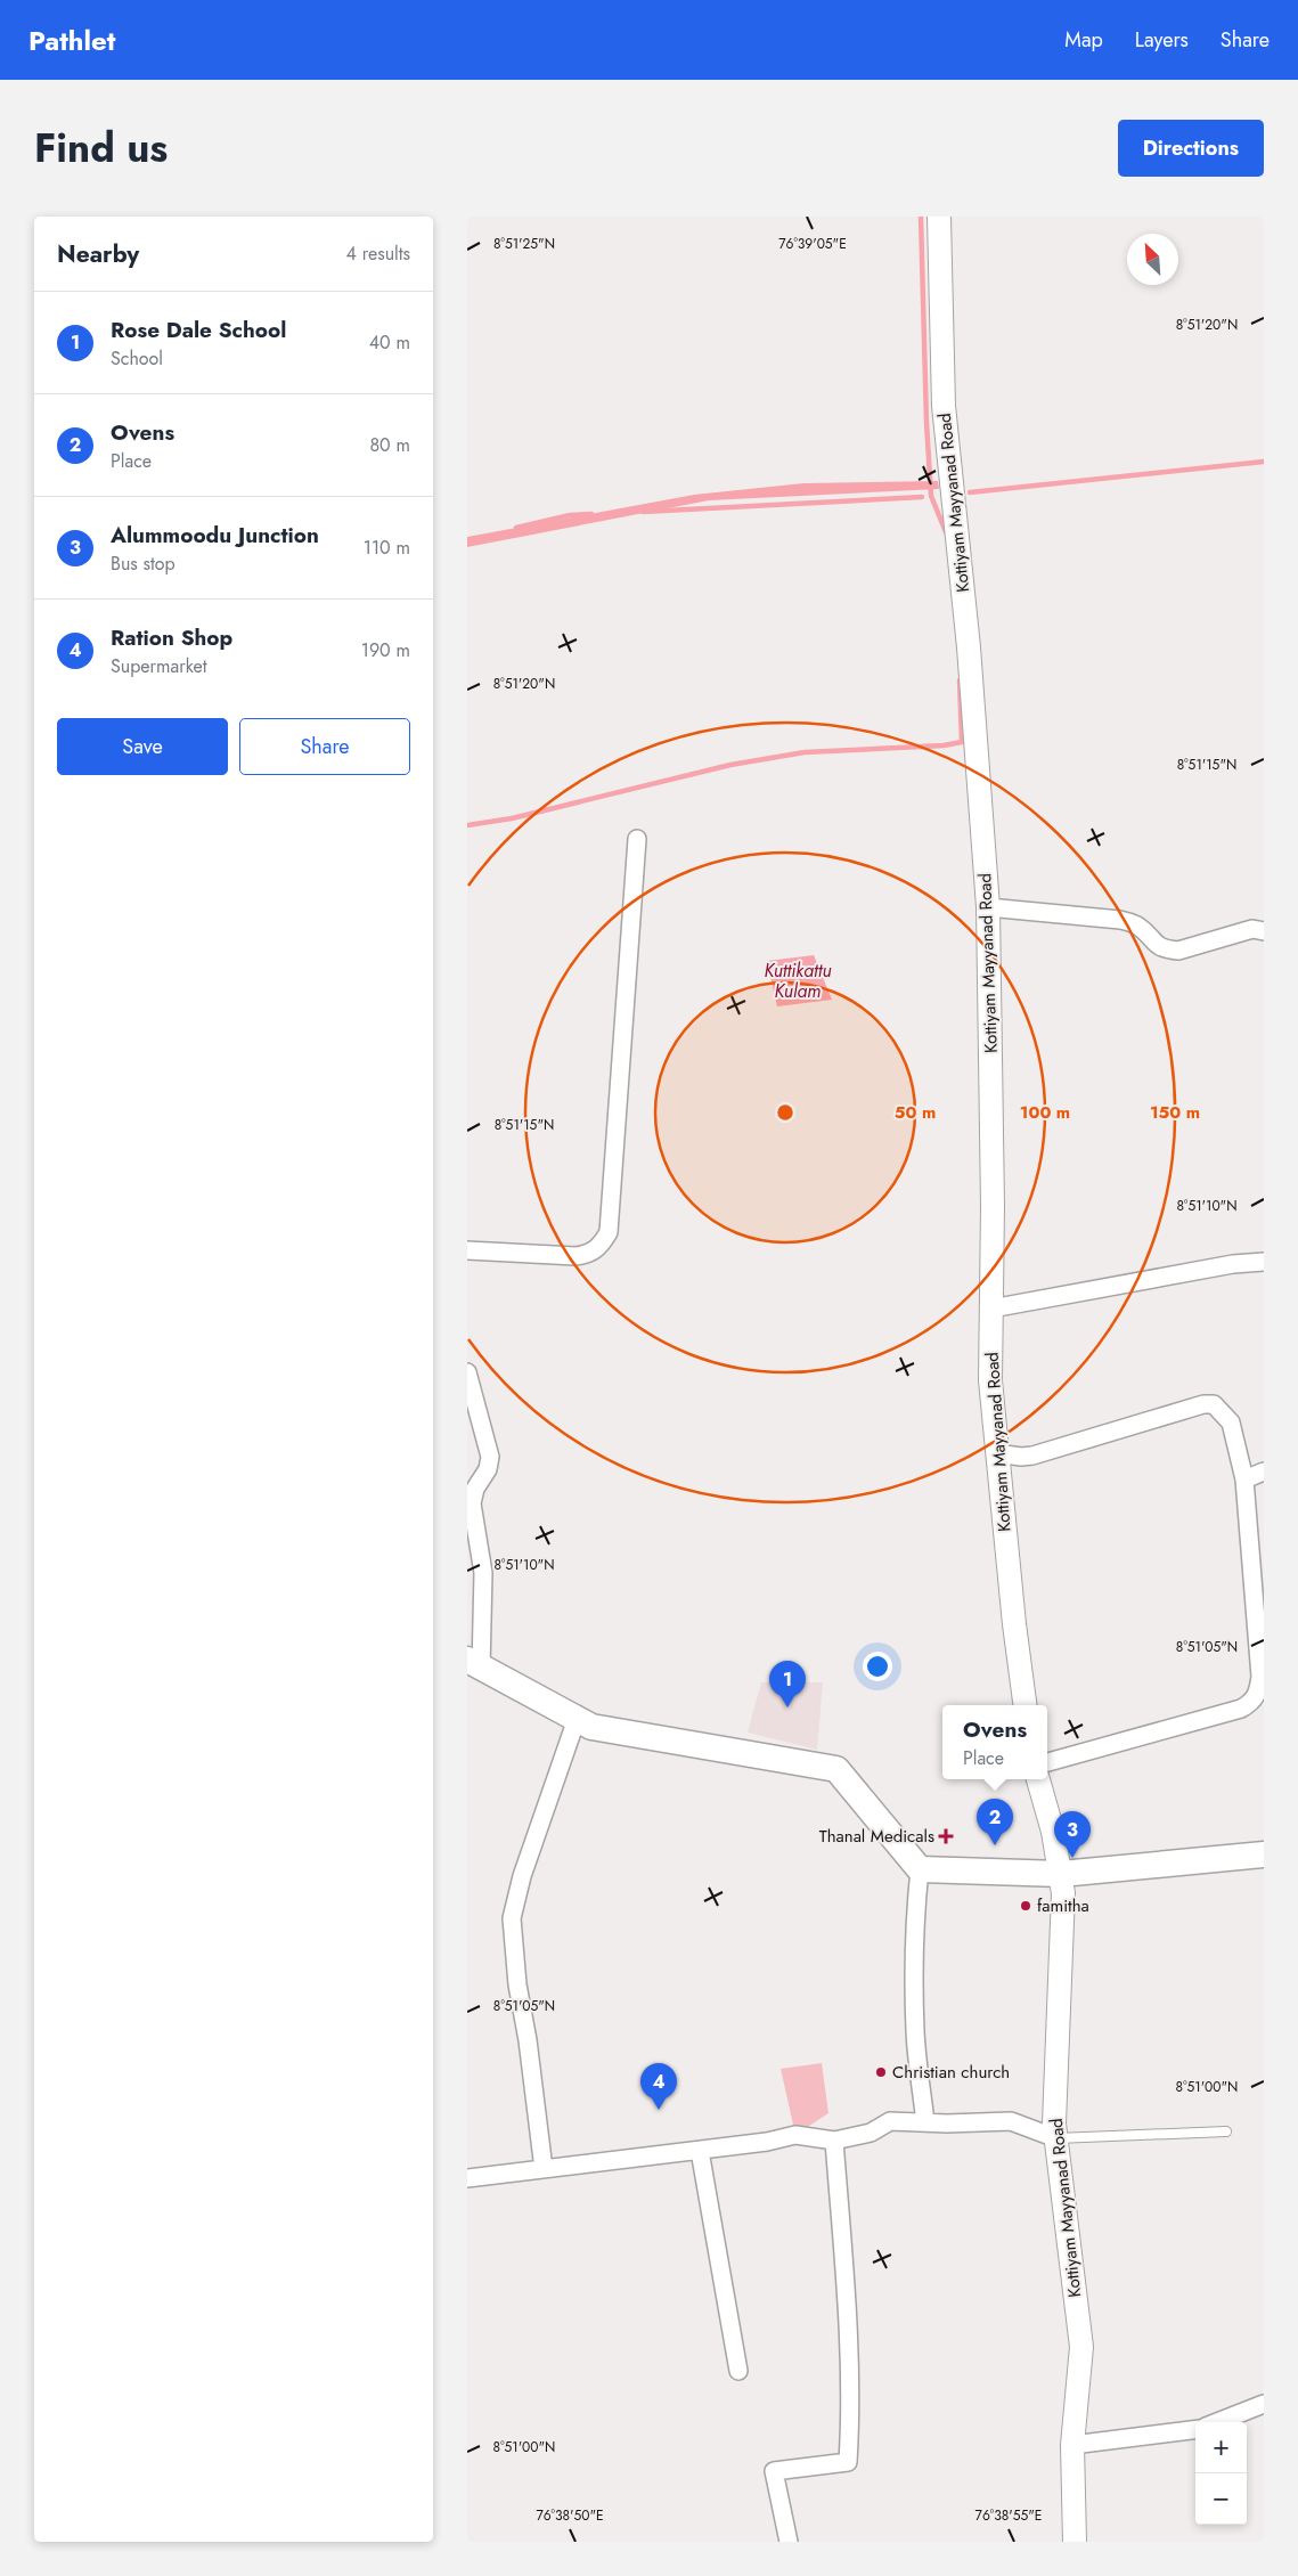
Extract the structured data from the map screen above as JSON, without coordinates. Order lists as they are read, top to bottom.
{
  "streets": {
    "street": ["Kottiyam Mayyanad Road"]
  },
  "water": ["Kuttikattu Kulam"],
  "places": {
    "health": ["Thanal Medicals"],
    "other": ["famitha", "Christian church"]
  },
  "north": "top left",
  "page": {
    "header": "Pathlet",
    "nav": ["Map", "Layers", "Share"],
    "title": "Find us",
    "buttons": [
      "Directions",
      ["Save", "Share"]
    ],
    "heading": ["Nearby", "4 results"],
    "list": [
      {
        "mark": "1",
        "name": "Rose Dale School",
        "note": "School",
        "value": "40 m"
      },
      {
        "mark": "2",
        "name": "Ovens",
        "note": "Place",
        "value": "80 m"
      },
      {
        "mark": "3",
        "name": "Alummoodu Junction",
        "note": "Bus stop",
        "value": "110 m"
      },
      {
        "mark": "4",
        "name": "Ration Shop",
        "note": "Supermarket",
        "value": "190 m"
      }
    ],
    "pins": [
      "1",
      "2",
      "3",
      "4"
    ],
    "popup": ["Ovens", "Place"],
    "map_buttons": ["+", "−"]
  },
  "coordinates": [
    "8°51'25\"N",
    "76°39'05\"E",
    "8°51'20\"N",
    "8°51'15\"N",
    "8°51'10\"N",
    "8°51'05\"N",
    "8°51'00\"N",
    "76°38'50\"E",
    "76°38'55\"E"
  ],
  "rings": ["50 m", "100 m", "150 m"]
}
